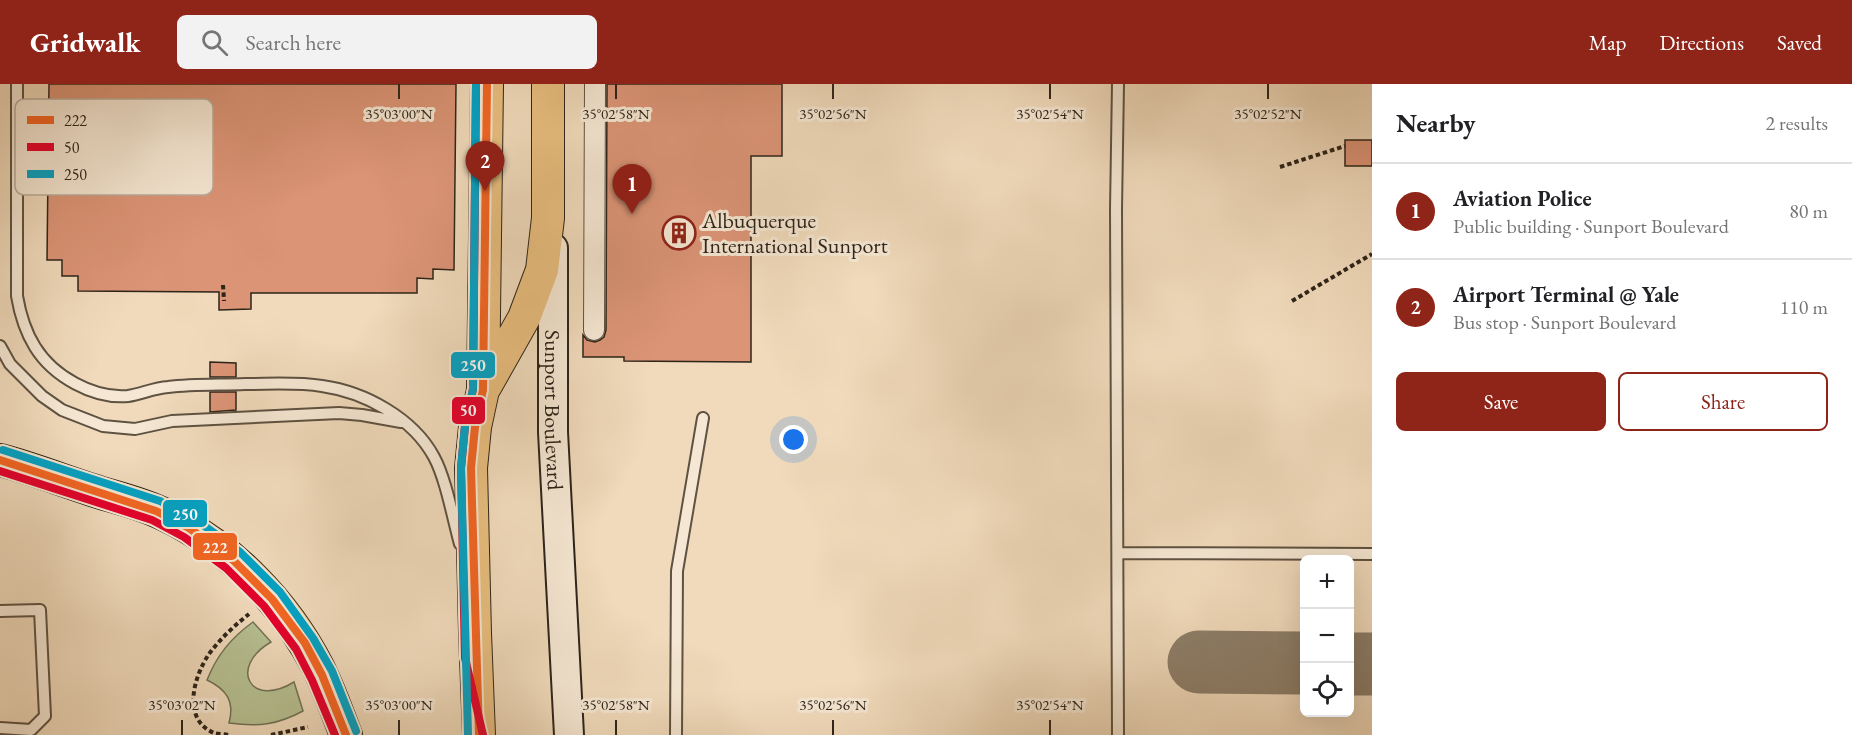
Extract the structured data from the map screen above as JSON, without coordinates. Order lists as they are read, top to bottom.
{
  "streets": {
    "main road": ["Sunport Boulevard"]
  },
  "places": {
    "building": ["Albuquerque International Sunport"]
  },
  "lines": ["transit line 222", "transit line 50", "transit line 250"],
  "legend": ["222", "50", "250"],
  "page": {
    "header": "Gridwalk",
    "search": "Search here",
    "nav": ["Map", "Directions", "Saved"],
    "heading": ["Nearby", "2 results"],
    "pins": ["2", "1"],
    "list": [
      {
        "mark": "1",
        "name": "Aviation Police",
        "note": "Public building · Sunport Boulevard",
        "value": "80 m"
      },
      {
        "mark": "2",
        "name": "Airport Terminal @ Yale",
        "note": "Bus stop · Sunport Boulevard",
        "value": "110 m"
      }
    ],
    "buttons": ["Save", "Share"],
    "map_buttons": ["+", "−"]
  },
  "coordinates": [
    "35°03'00\"N",
    "35°02'58\"N",
    "35°02'56\"N",
    "35°02'54\"N",
    "35°02'52\"N",
    "35°03'02\"N"
  ]
}
